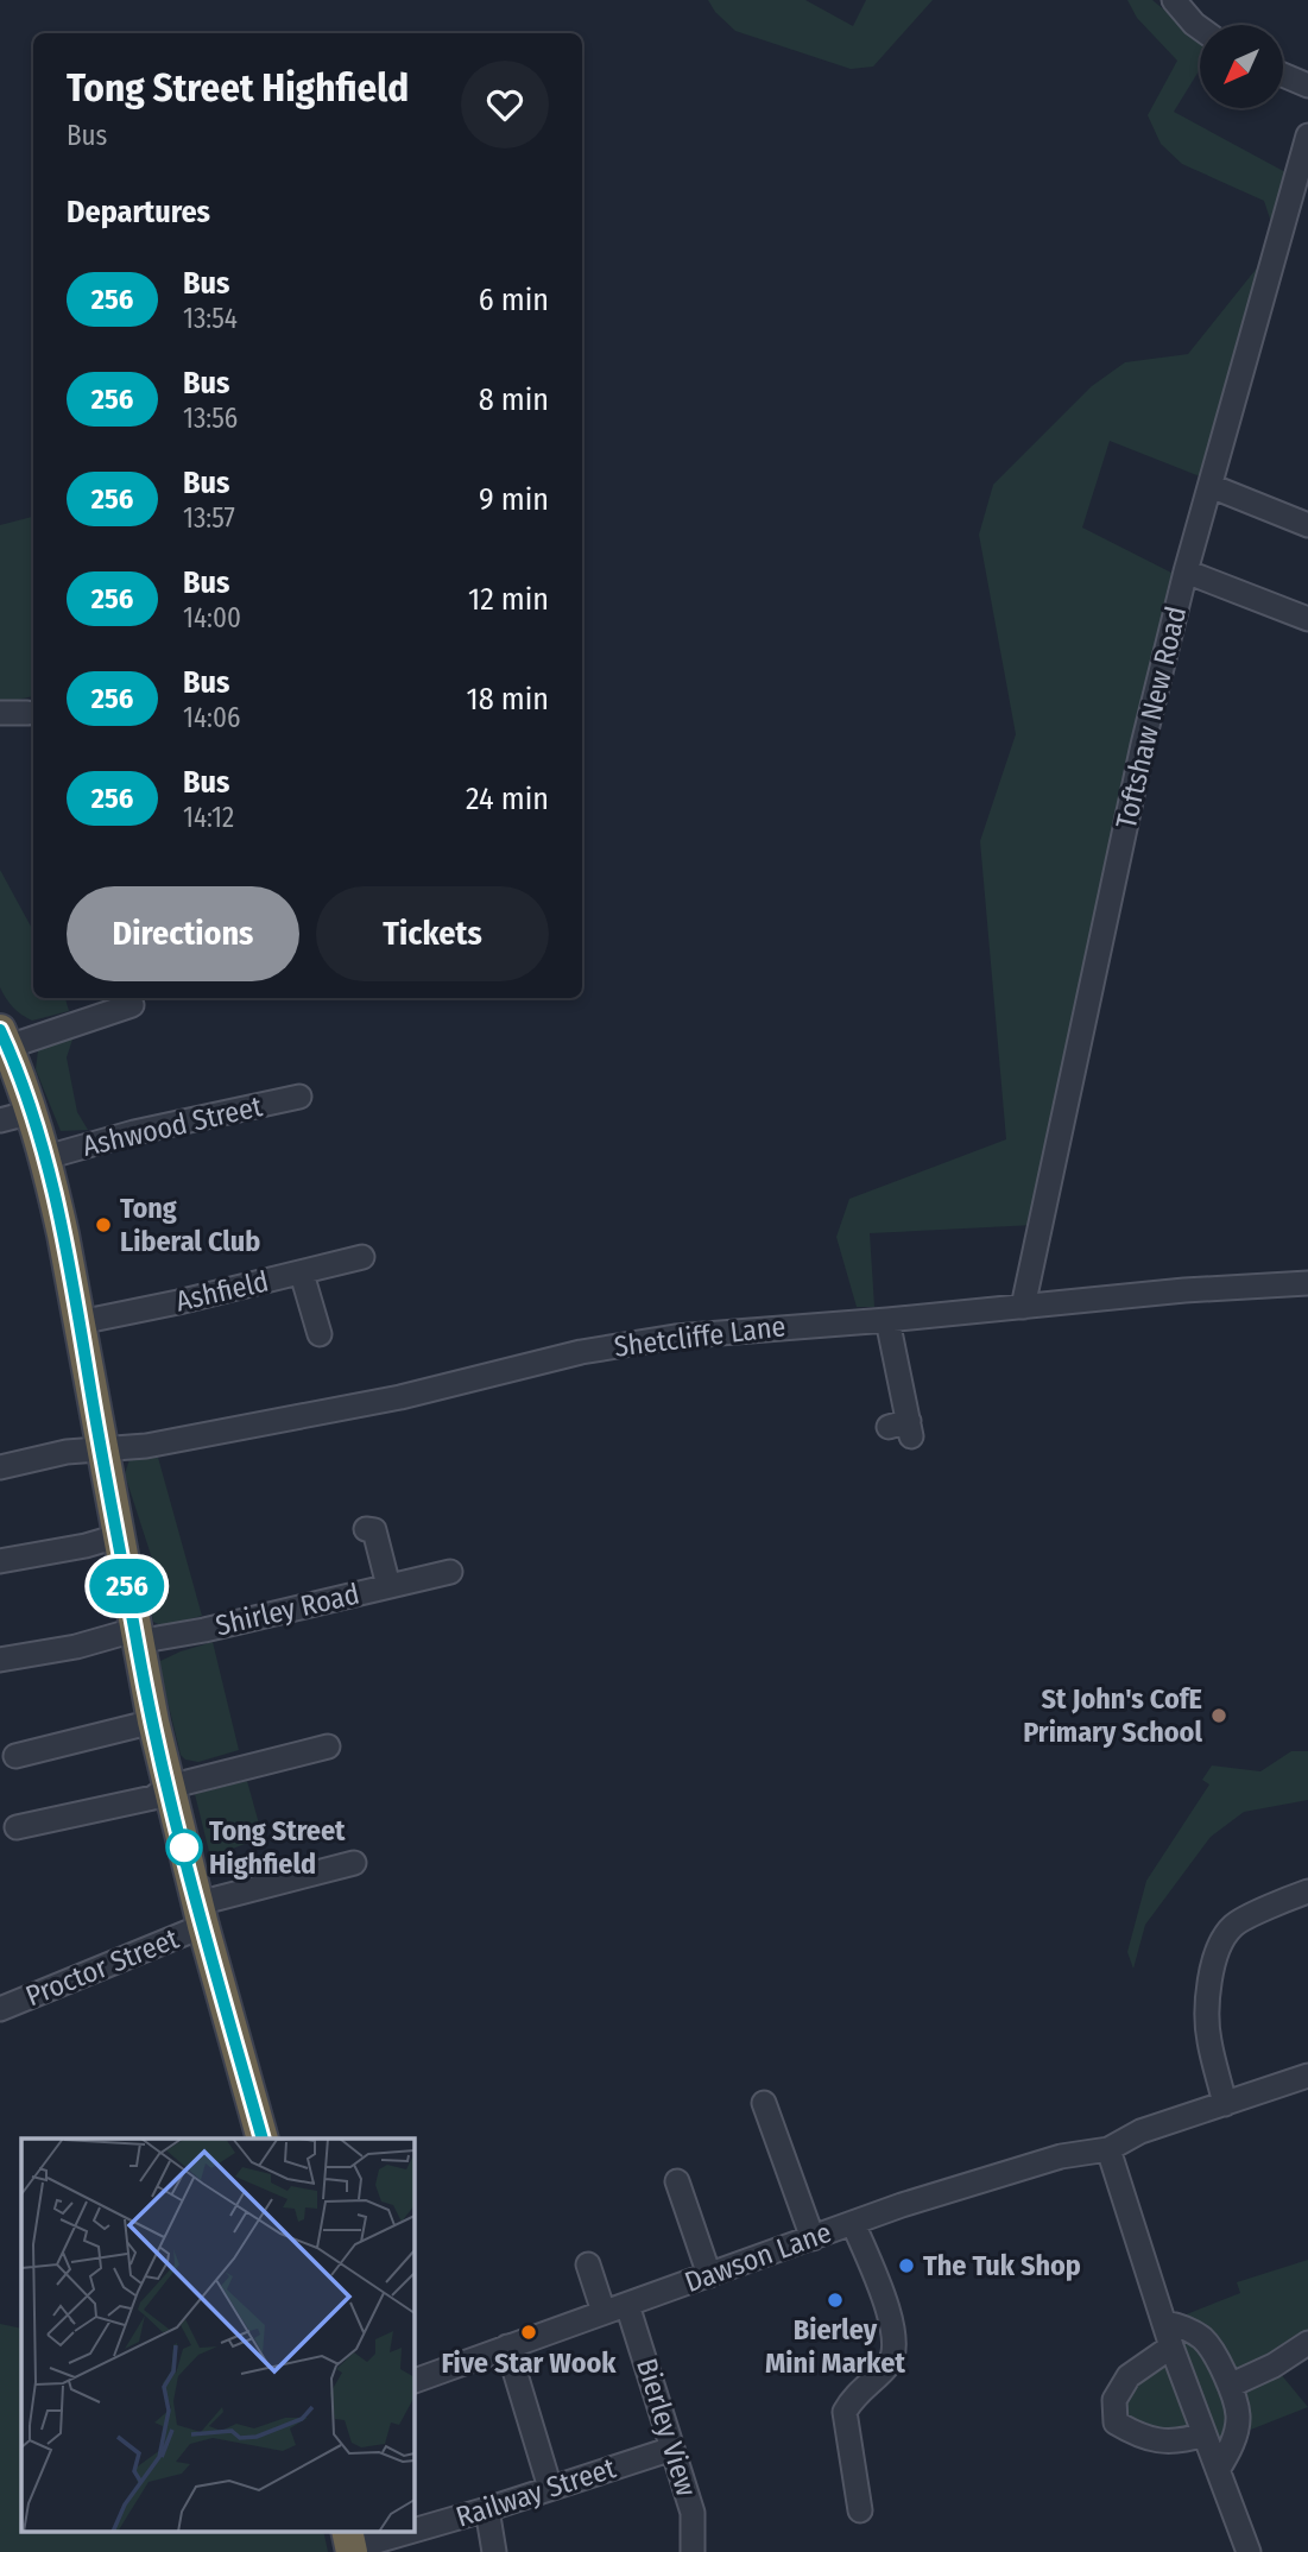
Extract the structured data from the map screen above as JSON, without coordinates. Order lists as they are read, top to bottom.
{
  "streets": {
    "street": [
      "Toftshaw New Road",
      "Ashwood Street",
      "Ashfield",
      "Shetcliffe Lane",
      "Shirley Road",
      "Proctor Street",
      "Dawson Lane",
      "Bierley View",
      "Railway Street"
    ]
  },
  "crossings": [
    ["Toftshaw New Road", "Shetcliffe Lane"],
    ["Dawson Lane", "Bierley View"],
    ["Bierley View", "Railway Street"]
  ],
  "places": [
    "Tong Liberal Club",
    "St John's CofE Primary School",
    "Tong Street Highfield",
    "The Tuk Shop",
    "Bierley Mini Market",
    "Five Star Wook"
  ],
  "lines": ["bus line 256"],
  "north": "bottom left",
  "page": {
    "on_map": "256",
    "heading": [
      ["Tong Street Highfield", "Bus"],
      "Departures"
    ],
    "list": [
      {
        "mark": "256",
        "name": "Bus",
        "note": "13:54",
        "value": "6 min"
      },
      {
        "mark": "256",
        "name": "Bus",
        "note": "13:56",
        "value": "8 min"
      },
      {
        "mark": "256",
        "name": "Bus",
        "note": "13:57",
        "value": "9 min"
      },
      {
        "mark": "256",
        "name": "Bus",
        "note": "14:00",
        "value": "12 min"
      },
      {
        "mark": "256",
        "name": "Bus",
        "note": "14:06",
        "value": "18 min"
      },
      {
        "mark": "256",
        "name": "Bus",
        "note": "14:12",
        "value": "24 min"
      }
    ],
    "buttons": ["Directions", "Tickets"]
  }
}
